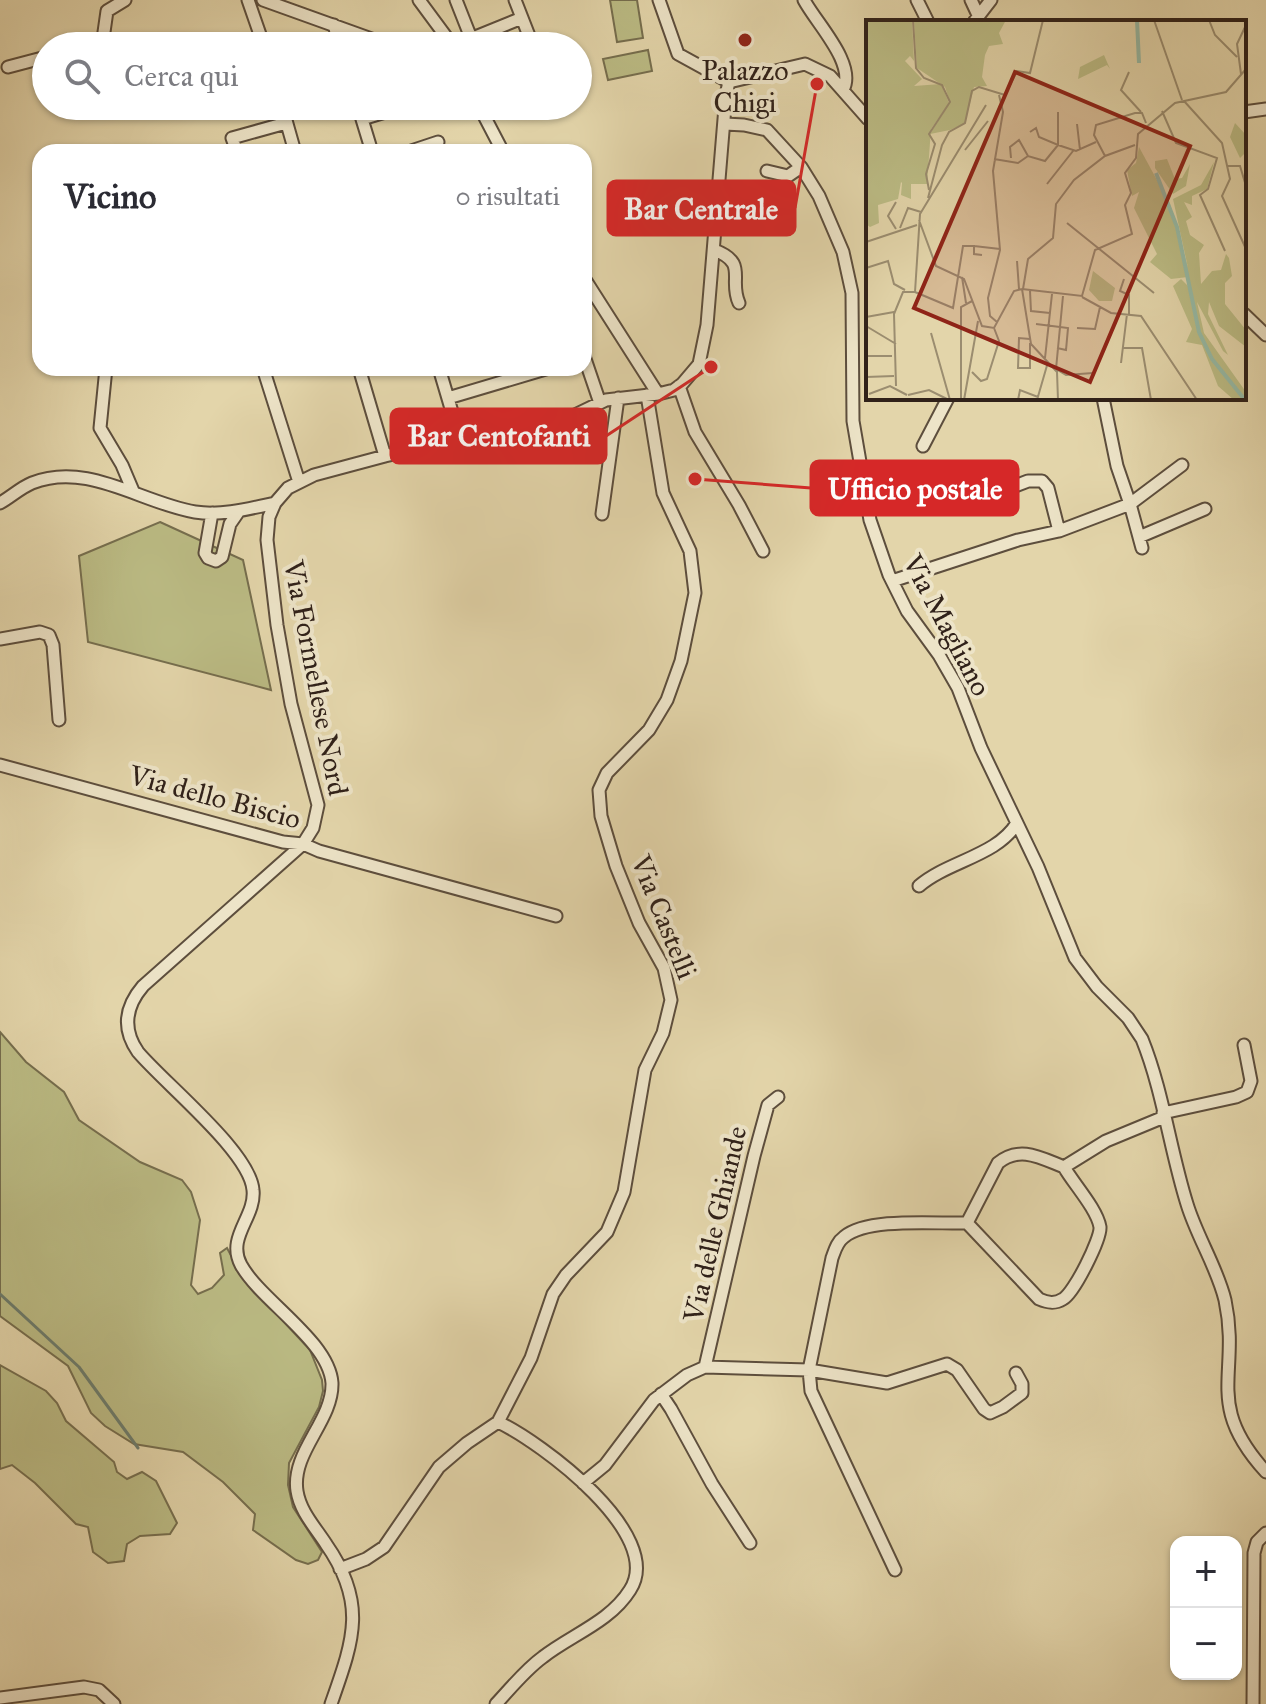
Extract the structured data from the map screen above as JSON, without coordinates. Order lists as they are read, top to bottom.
{
  "streets": {
    "street": [
      "Via Magliano",
      "Via Formellese Nord",
      "Via dello Biscio",
      "Via Castelli",
      "Via delle Ghiande"
    ]
  },
  "crossings": [
    ["Via Formellese Nord", "Via dello Biscio"],
    ["Via Formellese Nord", "Via Castelli"]
  ],
  "places": [
    "Palazzo Chigi",
    "Bar Centrale",
    "Bar Centofanti",
    "Ufficio postale"
  ],
  "page": {
    "search": "Cerca qui",
    "heading": ["Vicino", "0 risultati"],
    "map_buttons": ["+", "−"]
  }
}
